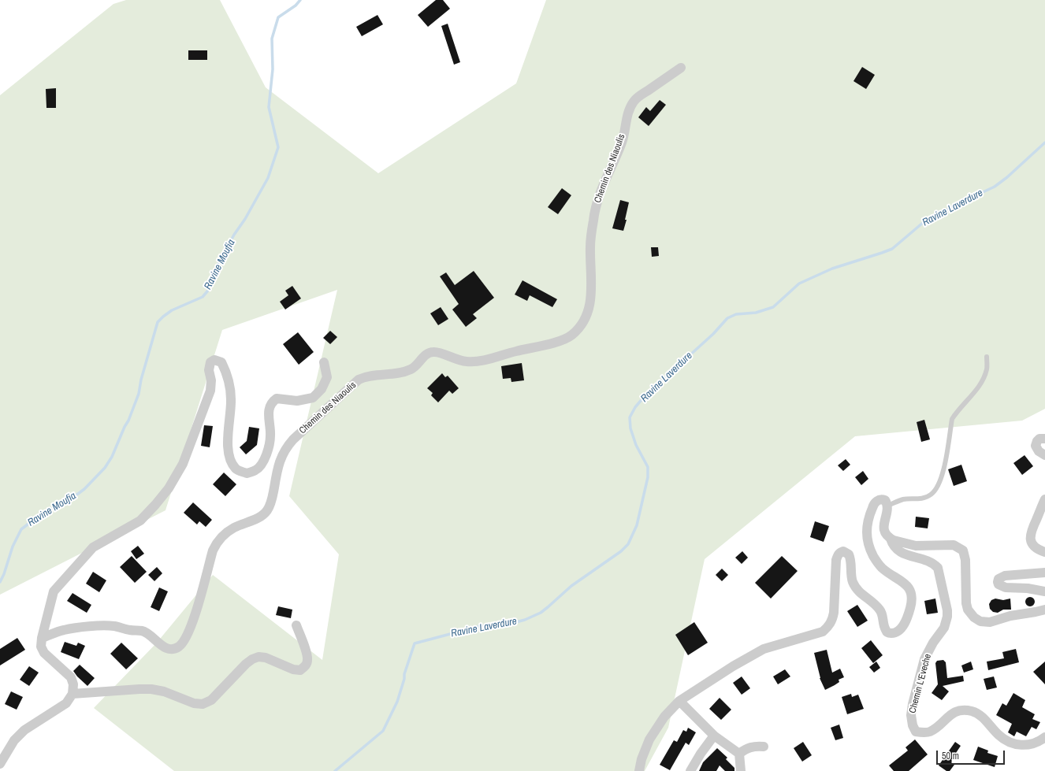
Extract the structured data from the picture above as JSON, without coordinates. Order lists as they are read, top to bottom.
{
  "streets": {
    "street": ["Chemin des Niaoulis", "Chemin L'Eveche"]
  },
  "water": ["Ravine Laverdure", "Ravine Moufia"],
  "scale_bar": "50 m"
}
